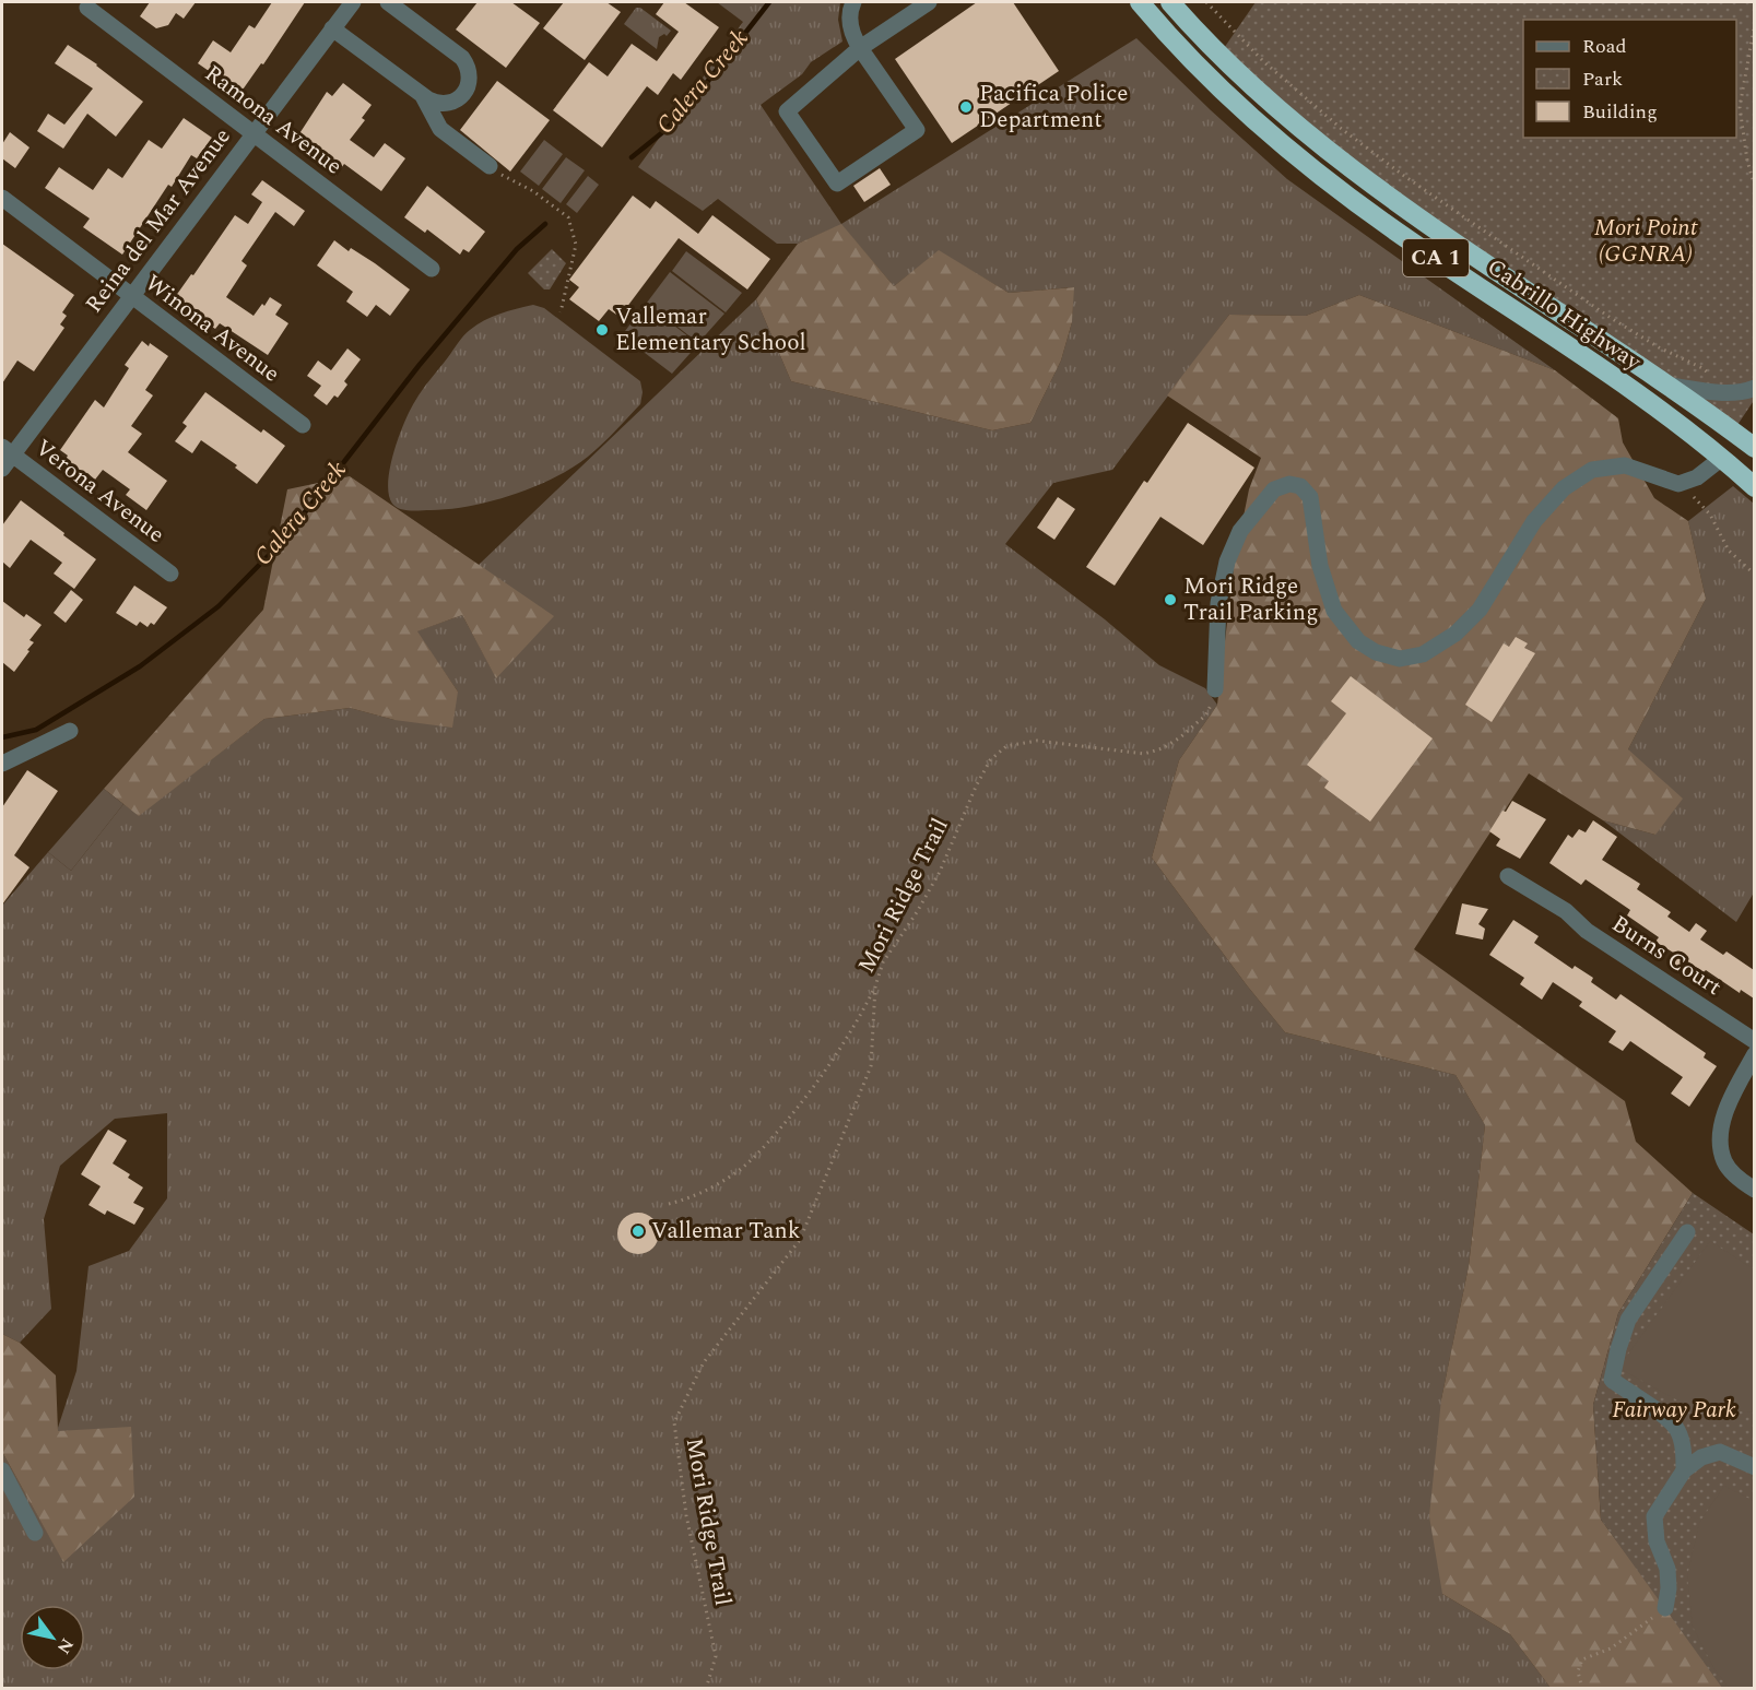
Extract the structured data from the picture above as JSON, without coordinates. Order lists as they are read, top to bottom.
{
  "streets": {
    "highway": ["CA 1", "Cabrillo Highway"],
    "street": [
      "Ramona Avenue",
      "Reina del Mar Avenue",
      "Winona Avenue",
      "Verona Avenue",
      "Burns Court"
    ],
    "path": ["Mori Ridge Trail"]
  },
  "crossings": [
    ["Ramona Avenue", "Reina del Mar Avenue"],
    ["Reina del Mar Avenue", "Winona Avenue"],
    ["Reina del Mar Avenue", "Verona Avenue"]
  ],
  "water": ["Calera Creek"],
  "parks": ["Mori Point (GGNRA)", "Fairway Park"],
  "places": [
    "Pacifica Police Department",
    "Vallemar Elementary School",
    "Mori Ridge Trail Parking",
    "Vallemar Tank"
  ],
  "legend": ["Road", "Park", "Building"],
  "north": "bottom right"
}
